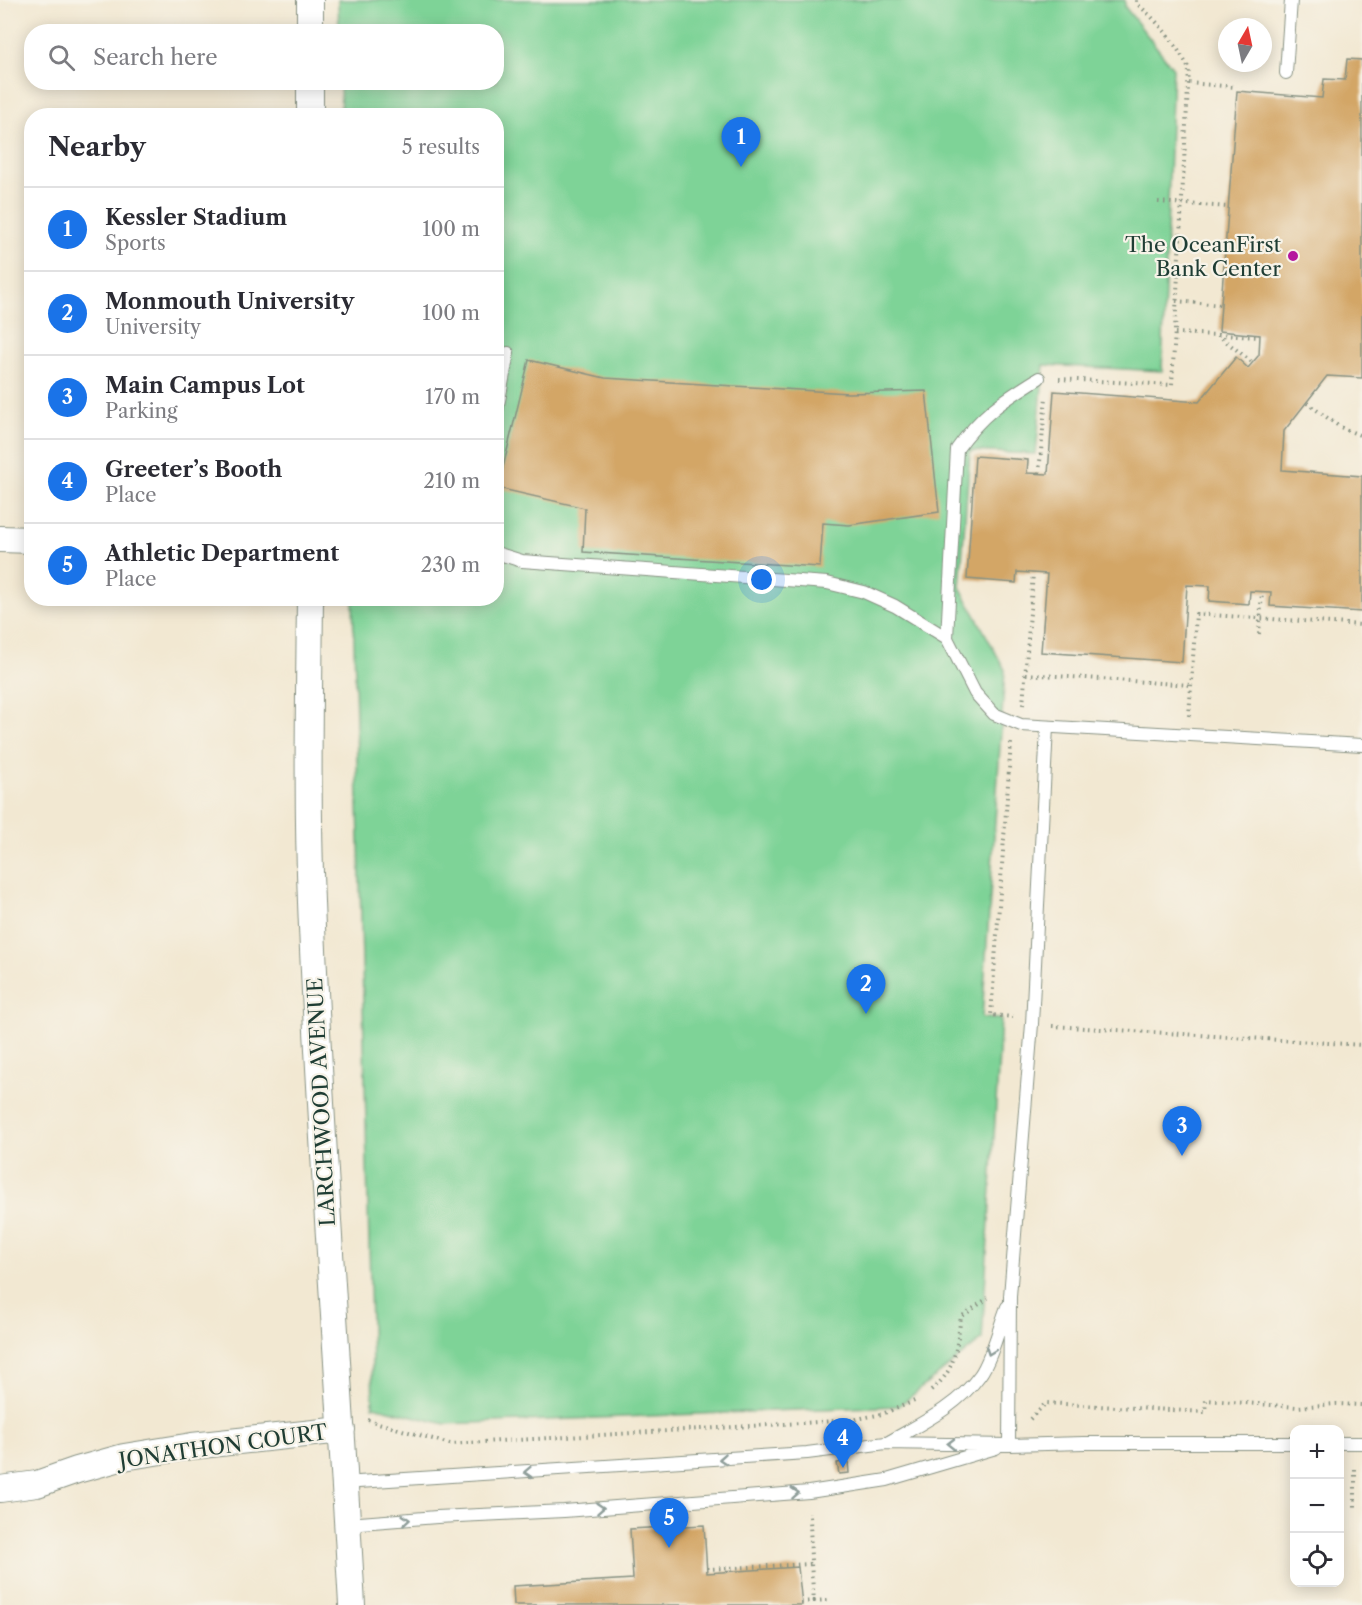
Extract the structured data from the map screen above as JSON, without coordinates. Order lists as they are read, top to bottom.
{
  "streets": {
    "street": ["LARCHWOOD AVENUE", "JONATHON COURT"]
  },
  "crossings": [
    ["LARCHWOOD AVENUE", "JONATHON COURT"]
  ],
  "places": ["The OceanFirst Bank Center"],
  "north": "top",
  "page": {
    "search": "Search here",
    "heading": ["Nearby", "5 results"],
    "pins": [
      "1",
      "2",
      "3",
      "4",
      "5"
    ],
    "list": [
      {
        "mark": "1",
        "name": "Kessler Stadium",
        "note": "Sports",
        "value": "100 m"
      },
      {
        "mark": "2",
        "name": "Monmouth University",
        "note": "University",
        "value": "100 m"
      },
      {
        "mark": "3",
        "name": "Main Campus Lot",
        "note": "Parking",
        "value": "170 m"
      },
      {
        "mark": "4",
        "name": "Greeter’s Booth",
        "note": "Place",
        "value": "210 m"
      },
      {
        "mark": "5",
        "name": "Athletic Department",
        "note": "Place",
        "value": "230 m"
      }
    ],
    "map_buttons": ["+", "−"]
  }
}
